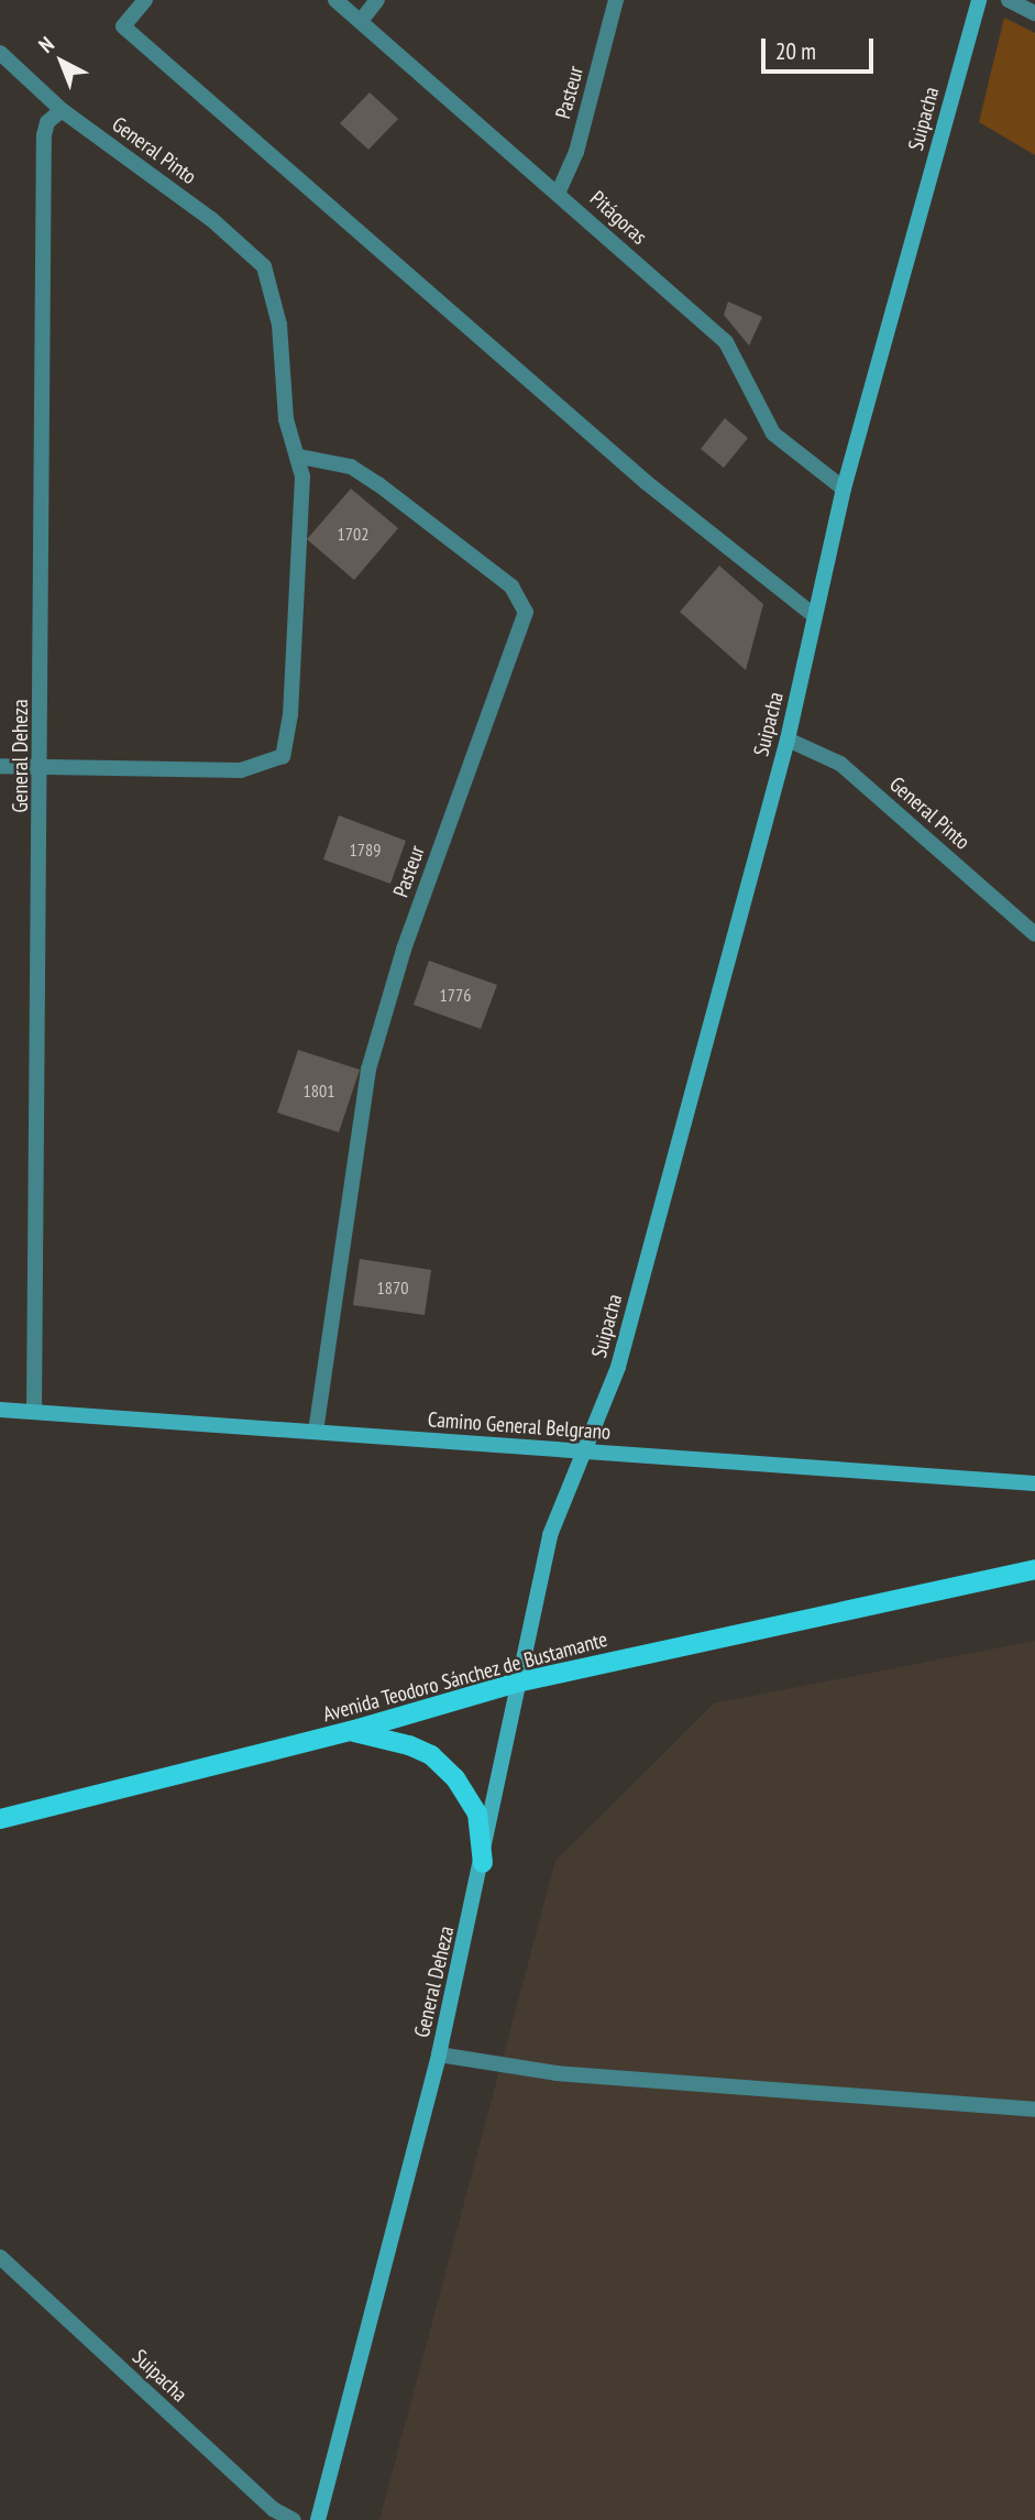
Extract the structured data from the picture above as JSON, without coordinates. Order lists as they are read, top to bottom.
{
  "streets": {
    "main road": ["Avenida Teodoro Sánchez de Bustamante"],
    "street": [
      "Pasteur",
      "Suipacha",
      "General Pinto",
      "Pitágoras",
      "General Deheza",
      "Camino General Belgrano"
    ]
  },
  "crossings": [
    ["Pasteur", "General Pinto"],
    ["Pasteur", "Pitágoras"],
    ["Pasteur", "Camino General Belgrano"],
    ["Suipacha", "General Pinto"],
    ["Suipacha", "Pitágoras"],
    ["Suipacha", "General Deheza"],
    ["Suipacha", "Camino General Belgrano"],
    ["General Pinto", "General Deheza"],
    ["General Deheza", "Camino General Belgrano"],
    ["General Deheza", "Avenida Teodoro Sánchez de Bustamante"]
  ],
  "house_numbers": [
    "1702",
    "1789",
    "1776",
    "1801",
    "1870"
  ],
  "scale_bar": "20 m",
  "north": "top left"
}
